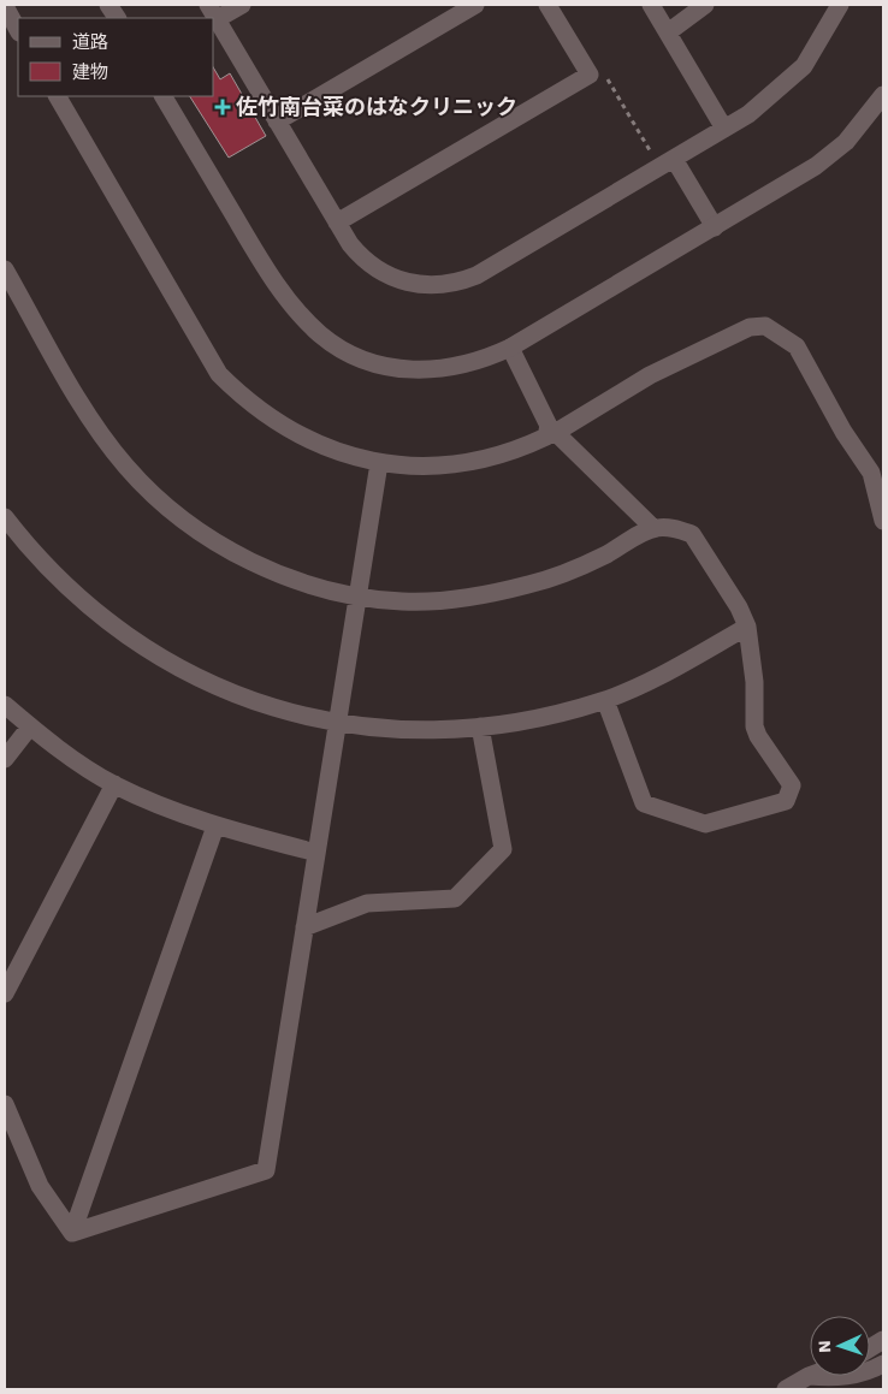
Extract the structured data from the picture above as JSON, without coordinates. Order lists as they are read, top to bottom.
{
  "places": {
    "health": ["佐竹南台菜のはなクリニック"]
  },
  "legend": ["道路", "建物"],
  "north": "left"
}
